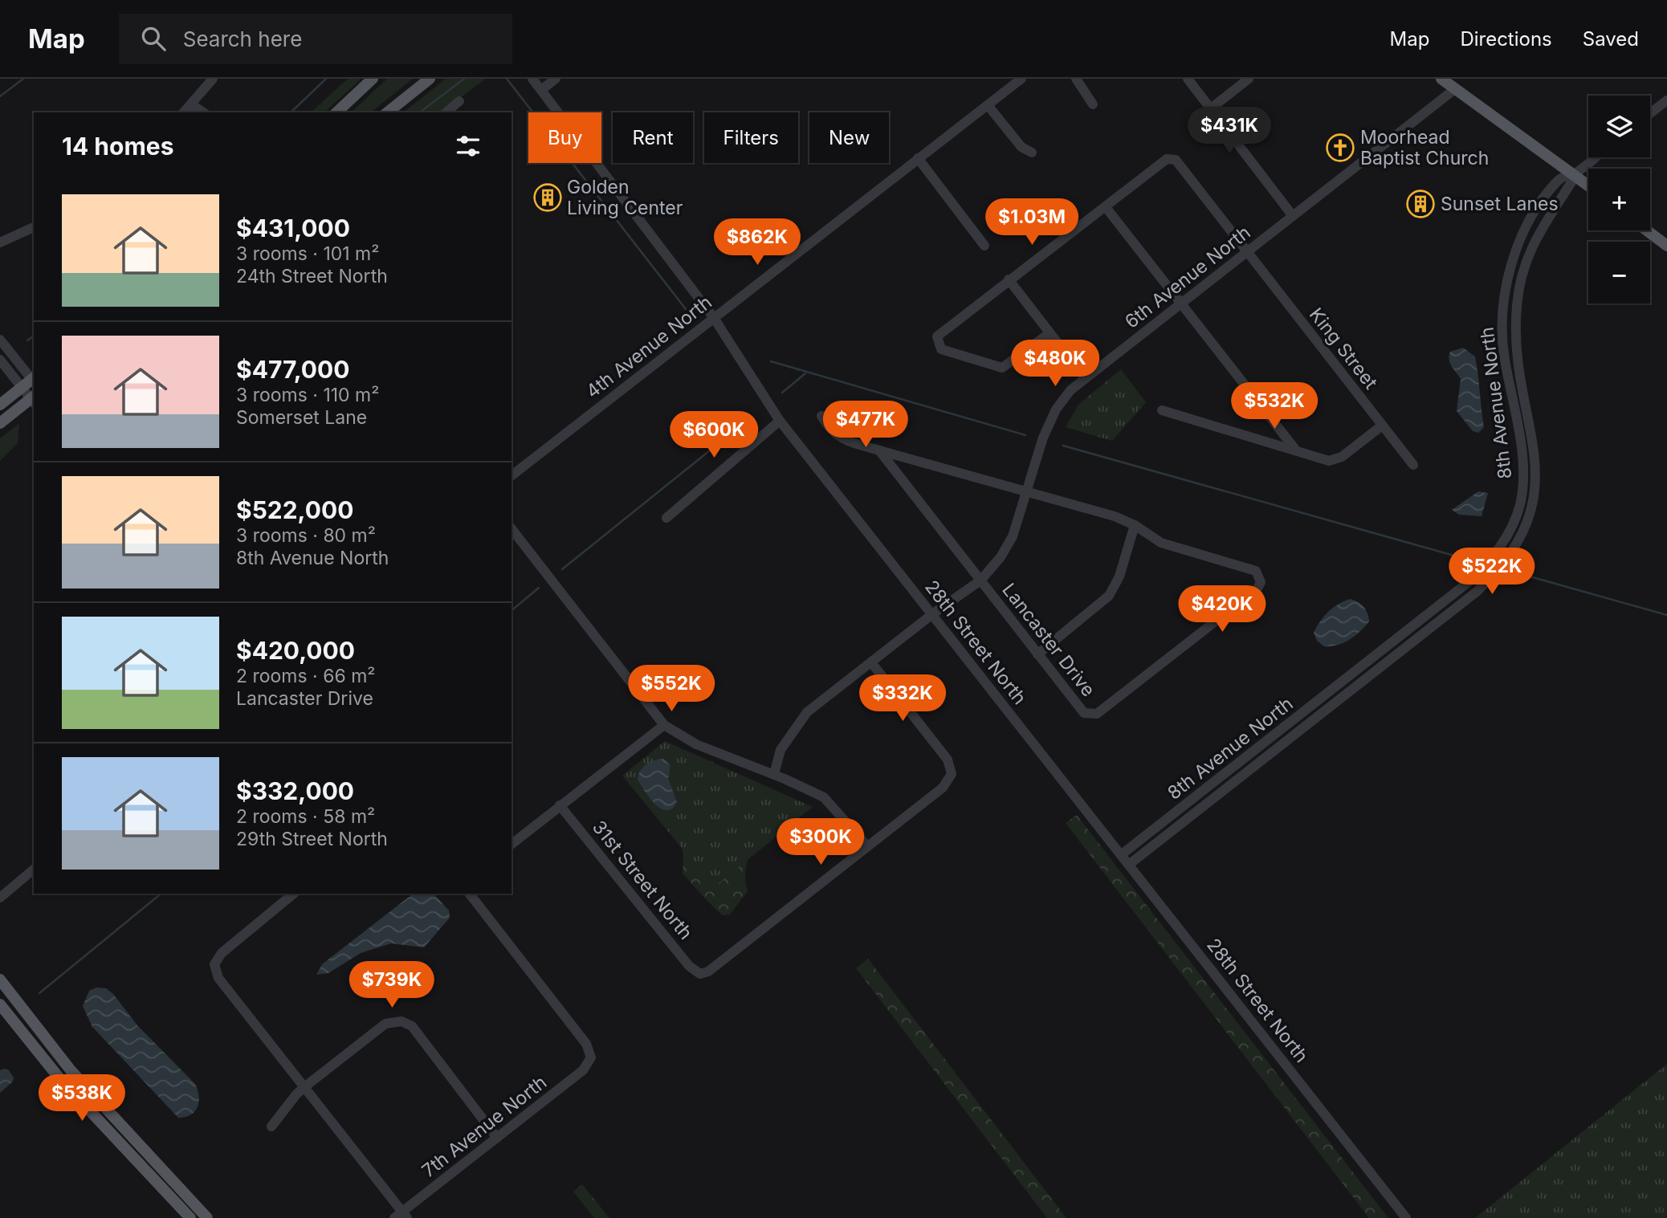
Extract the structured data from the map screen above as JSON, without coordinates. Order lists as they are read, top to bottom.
{
  "streets": {
    "street": [
      "6th Avenue North",
      "4th Avenue North",
      "King Street",
      "8th Avenue North",
      "Lancaster Drive",
      "28th Street North",
      "31st Street North",
      "7th Avenue North"
    ]
  },
  "crossings": [
    ["6th Avenue North", "King Street"],
    ["6th Avenue North", "Lancaster Drive"],
    ["6th Avenue North", "28th Street North"],
    ["4th Avenue North", "28th Street North"],
    ["8th Avenue North", "28th Street North"]
  ],
  "places": {
    "church": ["Moorhead Baptist Church"],
    "building": ["Golden Living Center", "Sunset Lanes"]
  },
  "page": {
    "header": "Map",
    "search": "Search here",
    "nav": ["Map", "Directions", "Saved"],
    "map_buttons": ["+", "−"],
    "price": [
      "$431K",
      "$1.03M",
      "$862K",
      "$480K",
      "$532K",
      "$477K",
      "$600K",
      "$522K",
      "$420K",
      "$552K",
      "$332K",
      "$300K",
      "$739K",
      "$538K"
    ],
    "chip": [
      "Buy",
      "Rent",
      "Filters",
      "New"
    ],
    "heading": "14 homes",
    "list": [
      {
        "name": "$431,000",
        "note": "3 rooms · 101 m² · 24th Street North"
      },
      {
        "name": "$477,000",
        "note": "3 rooms · 110 m² · Somerset Lane"
      },
      {
        "name": "$522,000",
        "note": "3 rooms · 80 m² · 8th Avenue North"
      },
      {
        "name": "$420,000",
        "note": "2 rooms · 66 m² · Lancaster Drive"
      },
      {
        "name": "$332,000",
        "note": "2 rooms · 58 m² · 29th Street North"
      }
    ]
  }
}
